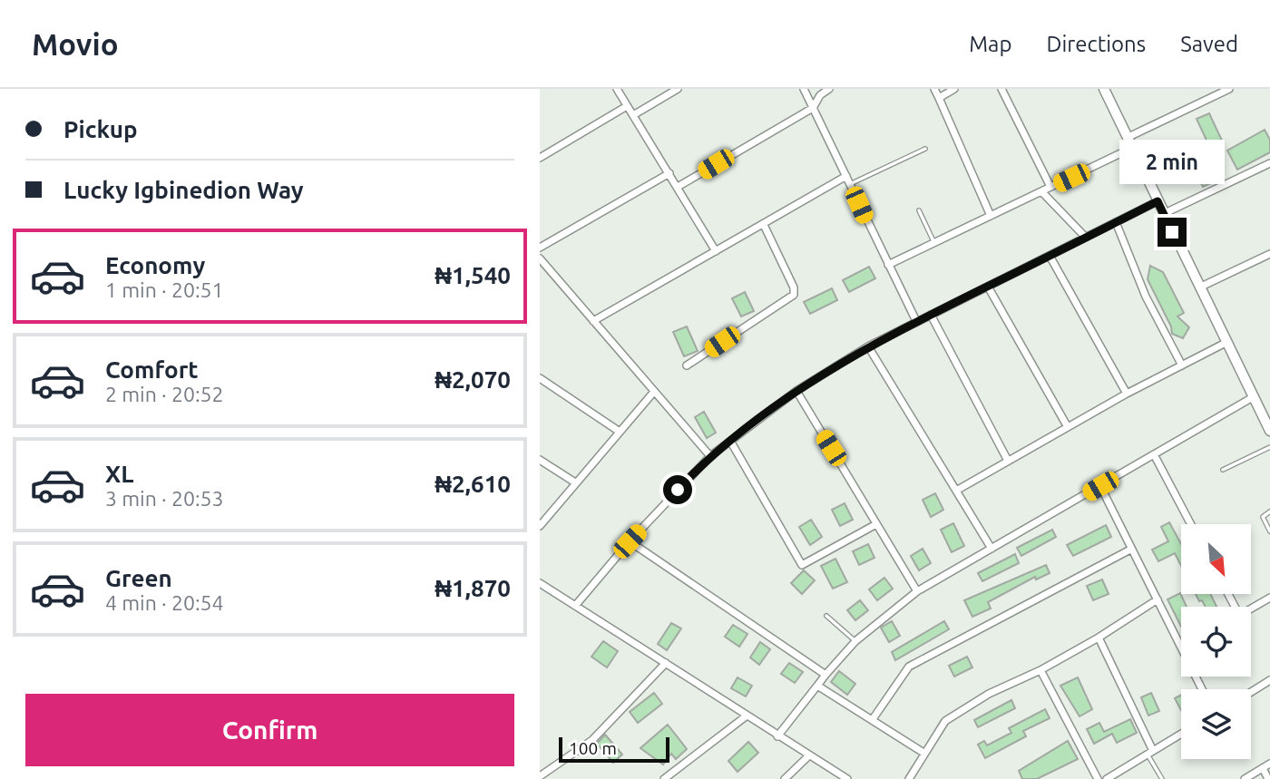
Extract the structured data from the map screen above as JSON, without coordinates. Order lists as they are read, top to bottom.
{
  "scale_bar": "100 m",
  "north": "bottom right",
  "page": {
    "header": "Movio",
    "nav": ["Map", "Directions", "Saved"],
    "banner": ["Pickup", "Lucky Igbinedion Way"],
    "bubble": "2 min",
    "list": [
      {
        "name": "Economy",
        "note": "1 min · 20:51",
        "value": "₦1,540"
      },
      {
        "name": "Comfort",
        "note": "2 min · 20:52",
        "value": "₦2,070"
      },
      {
        "name": "XL",
        "note": "3 min · 20:53",
        "value": "₦2,610"
      },
      {
        "name": "Green",
        "note": "4 min · 20:54",
        "value": "₦1,870"
      }
    ],
    "buttons": "Confirm",
    "scale": "100 m"
  }
}
